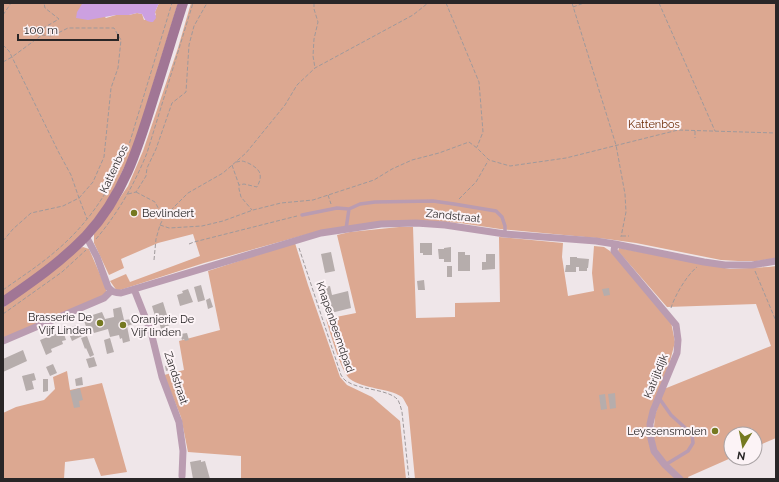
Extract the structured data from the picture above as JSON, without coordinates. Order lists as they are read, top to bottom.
{
  "streets": {
    "main road": ["Kattenbos"],
    "street": ["Zandstraat", "Katrijtdijk"],
    "path": ["Knapenbeemdpad"]
  },
  "crossings": [
    ["Zandstraat", "Knapenbeemdpad"],
    ["Zandstraat", "Katrijtdijk"]
  ],
  "parks": ["Kattenbos"],
  "places": [
    "Bevlindert",
    "Brasserie De Vijf Linden",
    "Oranjerie De Vijf linden",
    "Leyssensmolen"
  ],
  "scale_bar": "100 m",
  "north": "bottom"
}
